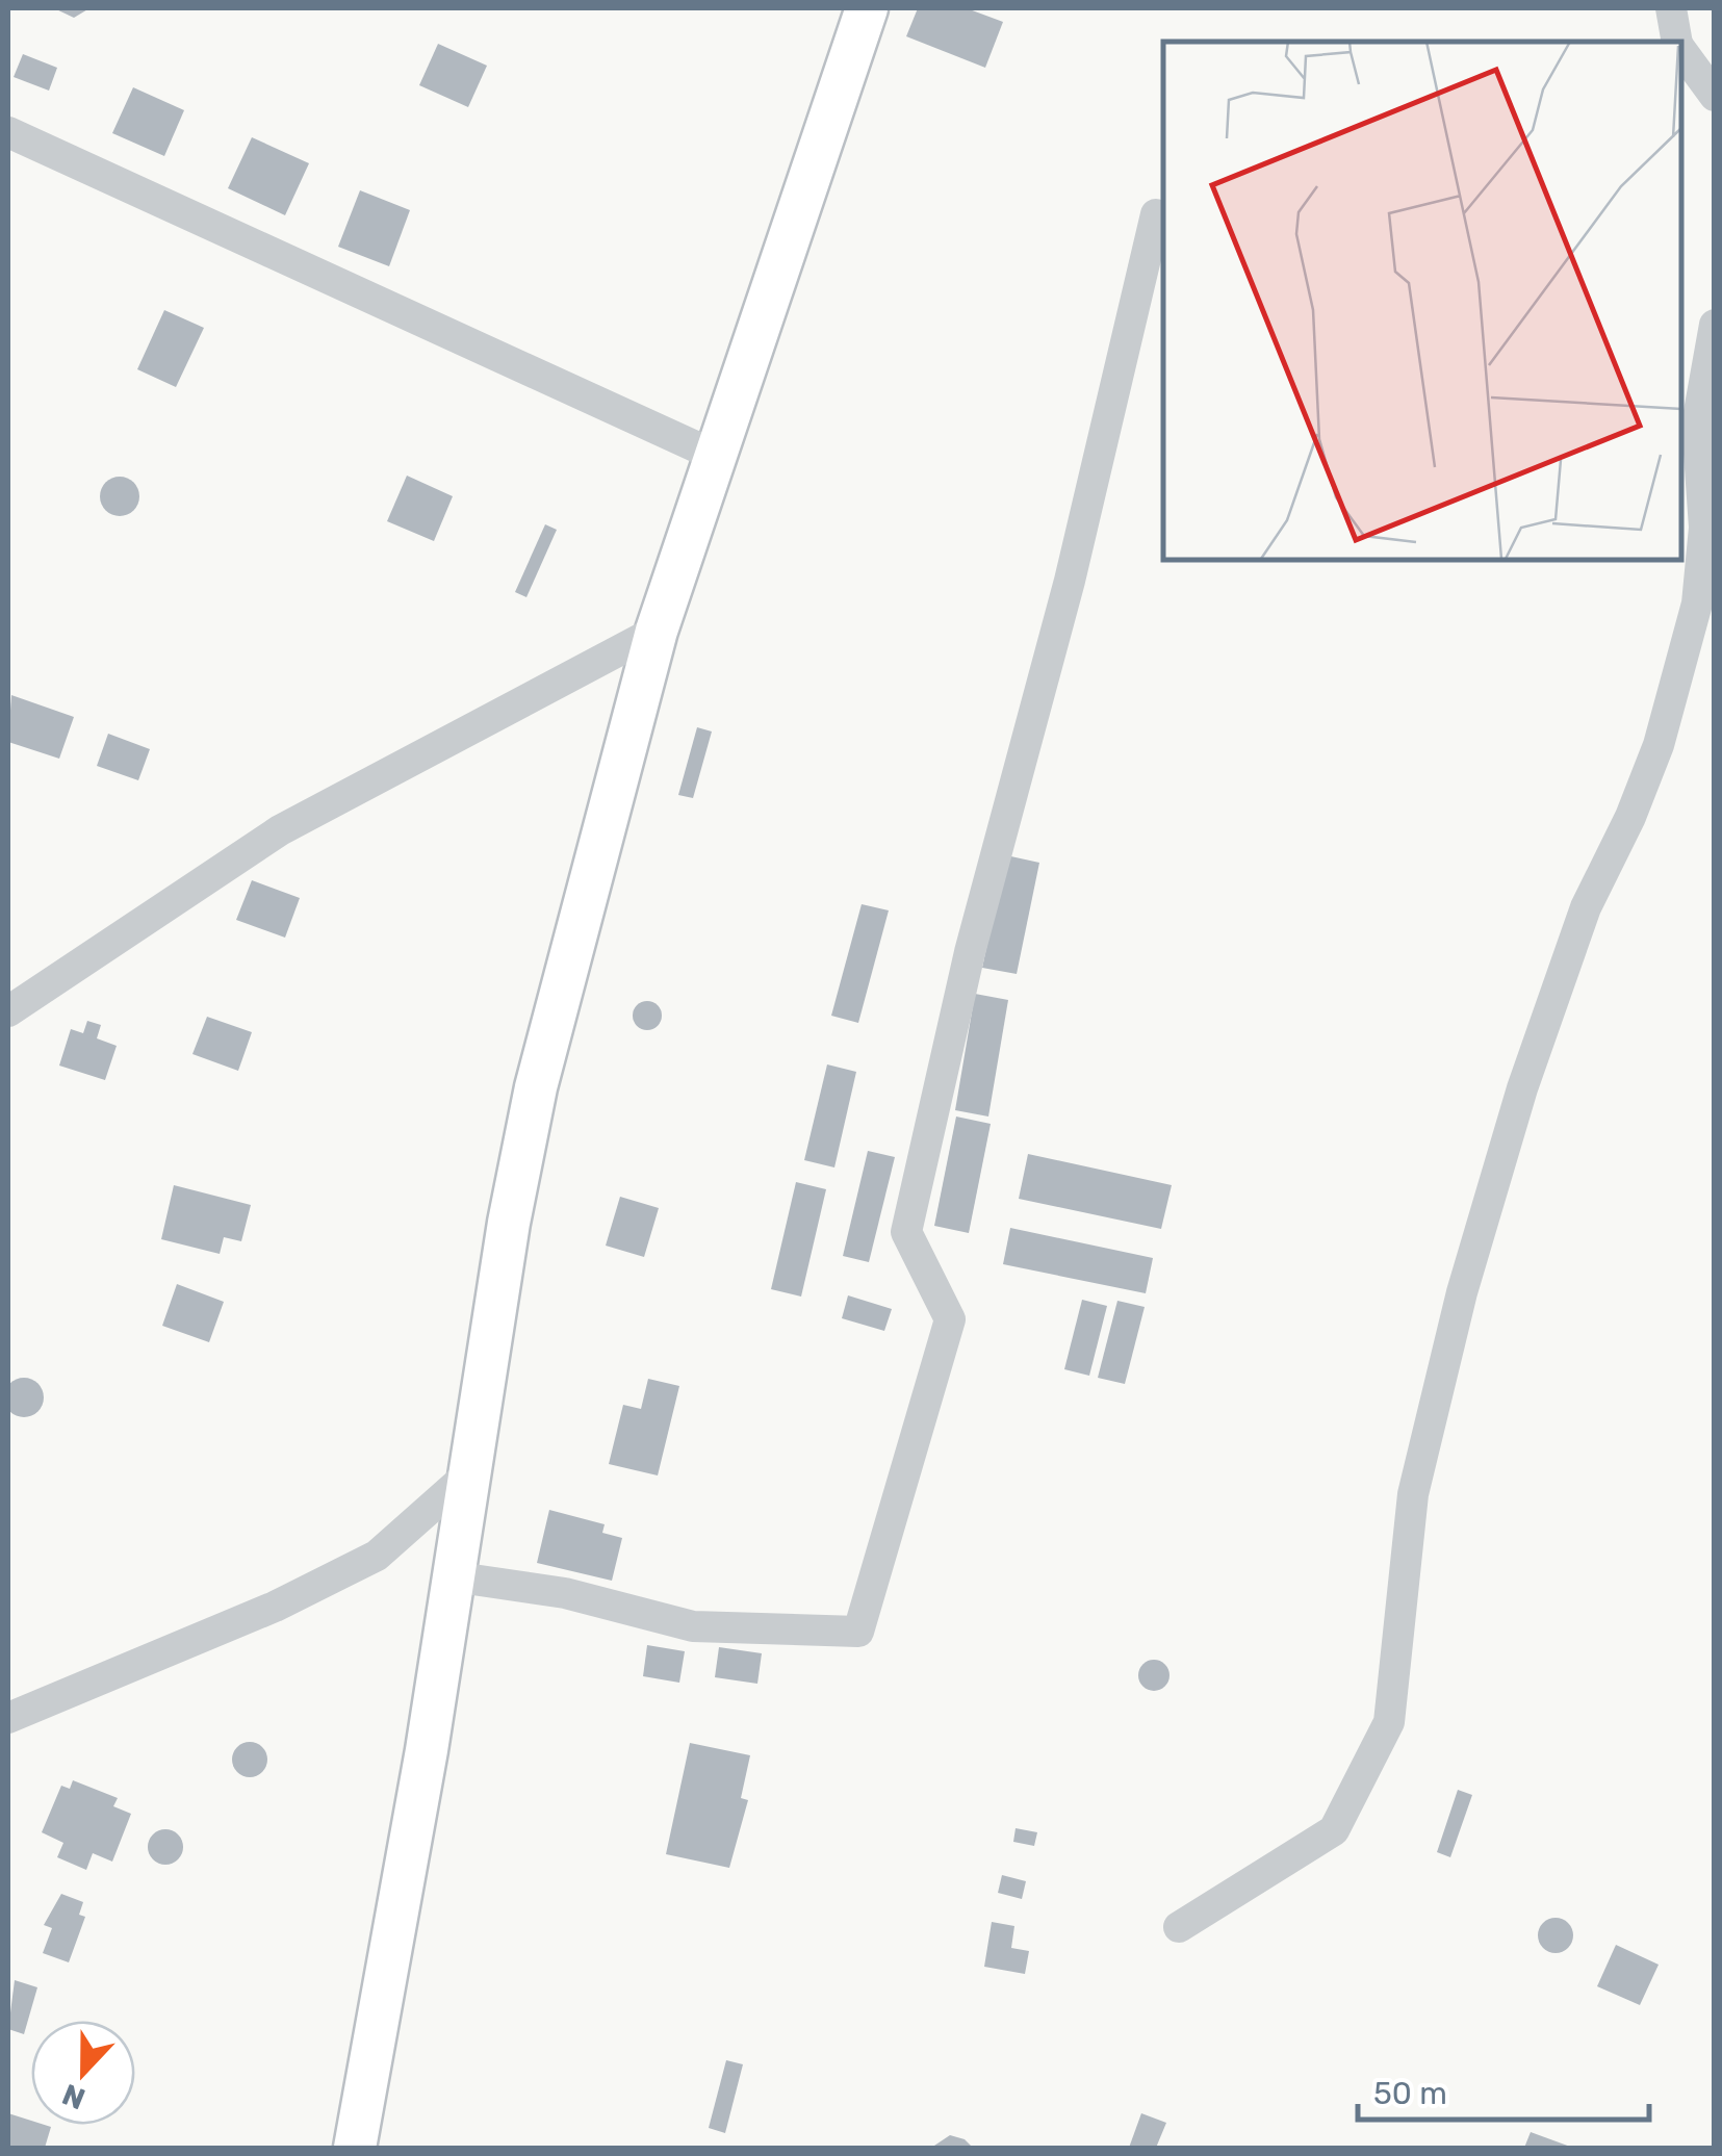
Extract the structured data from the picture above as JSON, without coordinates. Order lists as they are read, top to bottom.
{
  "scale_bar": "50 m",
  "north": "bottom"
}
